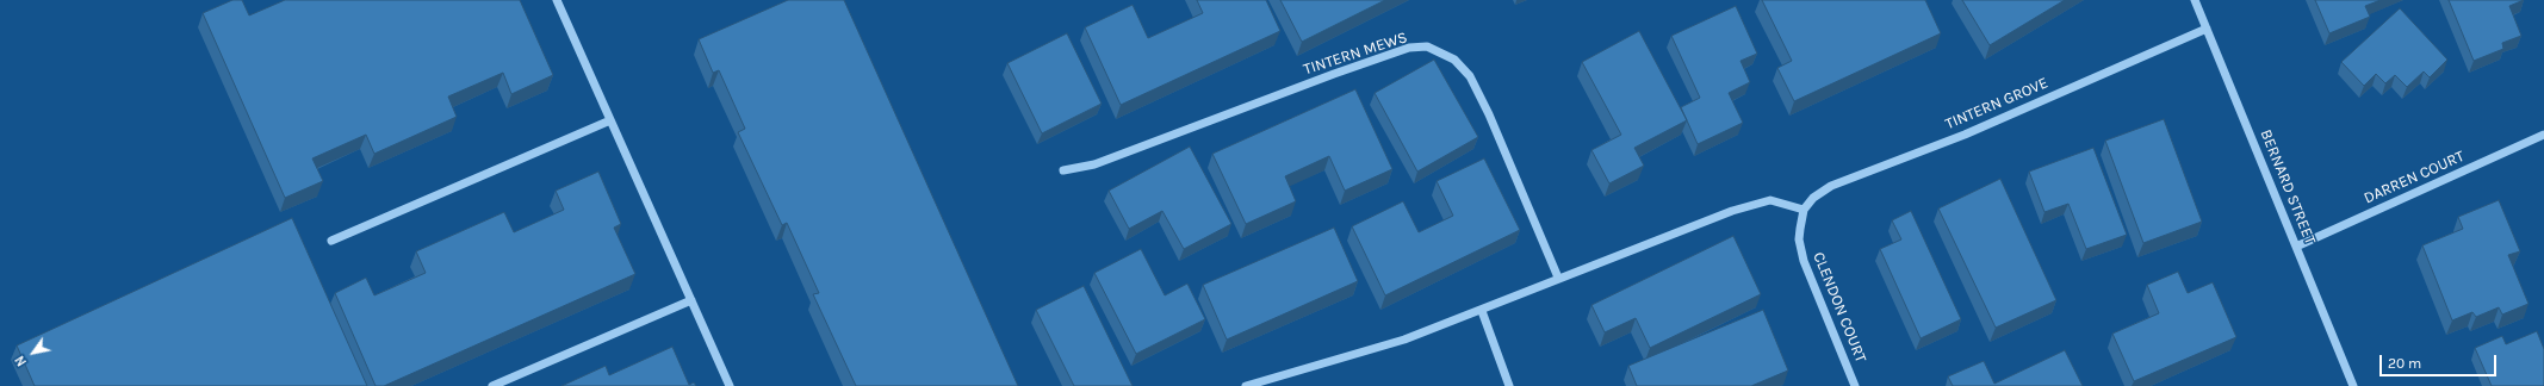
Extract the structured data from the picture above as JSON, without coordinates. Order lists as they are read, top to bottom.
{
  "streets": {
    "street": [
      "TINTERN MEWS",
      "TINTERN GROVE",
      "DARREN COURT",
      "BERNARD STREET",
      "CLENDON COURT"
    ]
  },
  "crossings": [
    ["TINTERN GROVE", "BERNARD STREET"],
    ["TINTERN GROVE", "CLENDON COURT"],
    ["DARREN COURT", "BERNARD STREET"]
  ],
  "scale_bar": "20 m",
  "north": "bottom left"
}
